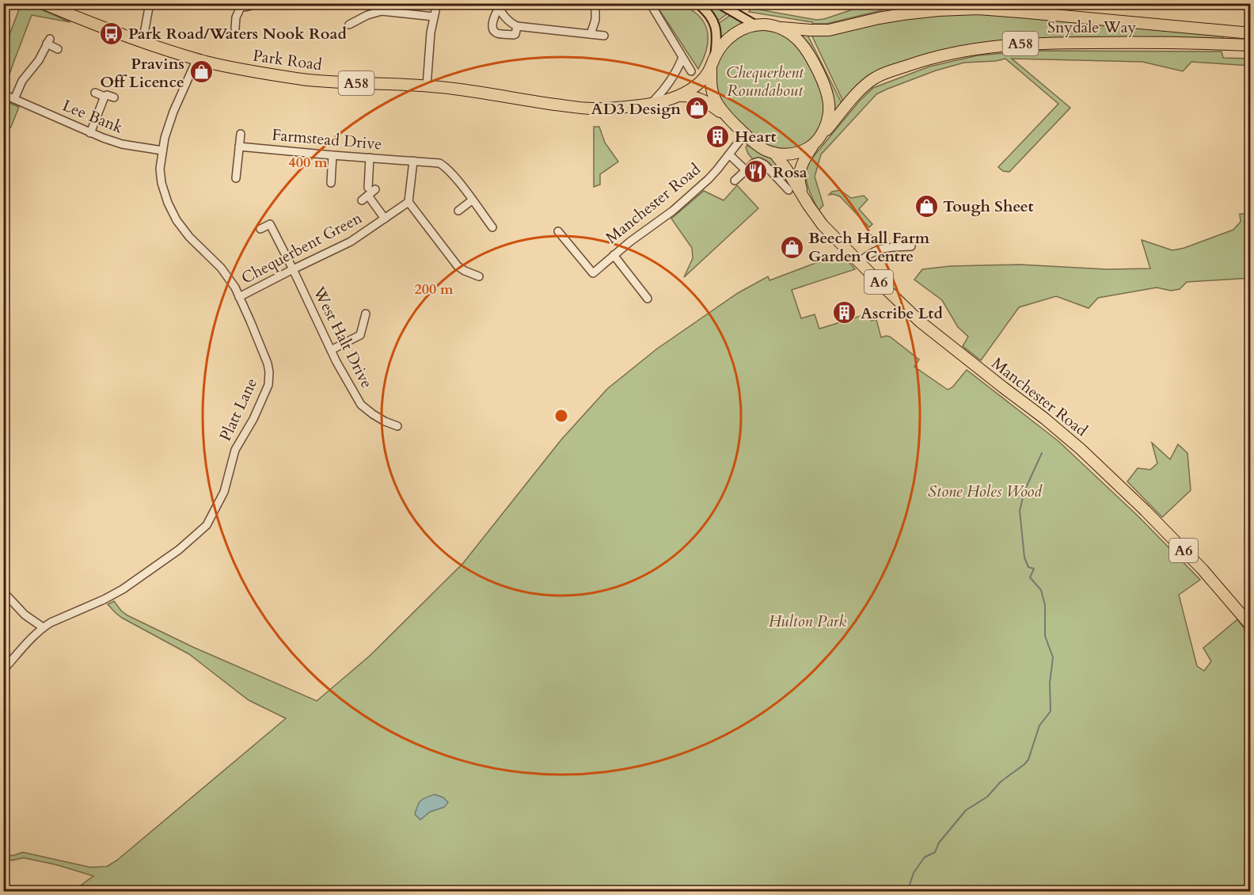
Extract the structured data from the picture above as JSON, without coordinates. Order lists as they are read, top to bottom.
{
  "streets": {
    "highway": [
      "Snydale Way",
      "A58",
      "Park Road",
      "Manchester Road",
      "A6"
    ],
    "street": [
      "Lee Bank",
      "Farmstead Drive",
      "Chequerbent Green",
      "West Halt Drive",
      "Platt Lane"
    ]
  },
  "crossings": [
    ["Snydale Way", "A58"],
    ["Snydale Way", "Park Road"],
    ["Snydale Way", "Manchester Road"],
    ["A58", "Park Road"],
    ["A58", "Manchester Road"],
    ["Park Road", "Manchester Road"],
    ["Park Road", "Platt Lane"],
    ["Lee Bank", "Platt Lane"],
    ["Chequerbent Green", "West Halt Drive"],
    ["Chequerbent Green", "Platt Lane"]
  ],
  "parks": ["Chequerbent Roundabout", "Stone Holes Wood", "Hulton Park"],
  "places": {
    "bus stop": ["Park Road/Waters Nook Road"],
    "shop": [
      "Pravins Off Licence",
      "AD3 Design",
      "Tough Sheet",
      "Beech Hall Farm Garden Centre"
    ],
    "building": ["Heart", "Ascribe Ltd"],
    "restaurant": ["Rosa"]
  },
  "rings": ["400 m", "200 m"]
}
